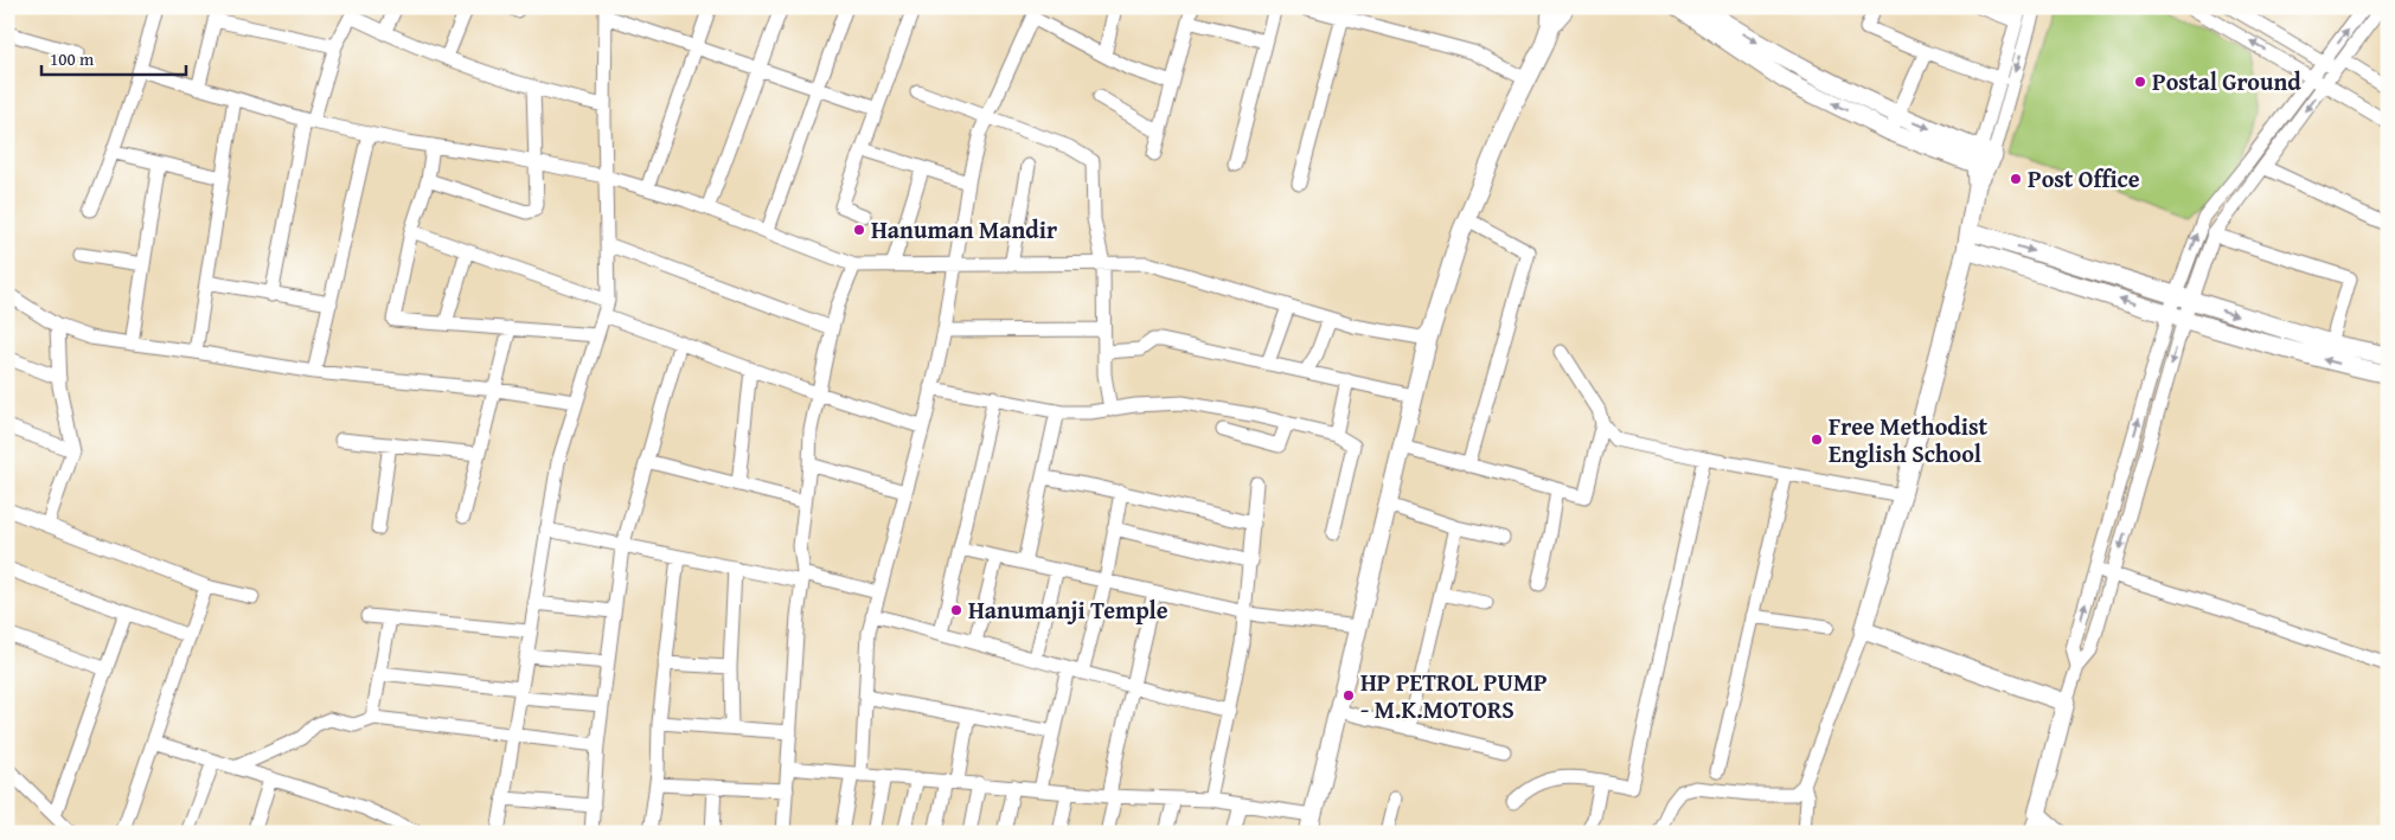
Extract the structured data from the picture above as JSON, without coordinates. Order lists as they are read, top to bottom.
{
  "places": [
    "Postal Ground",
    "Post Office",
    "Hanuman Mandir",
    "Free Methodist English School",
    "Hanumanji Temple",
    "HP PETROL PUMP - M.K.MOTORS"
  ],
  "scale_bar": "100 m"
}
